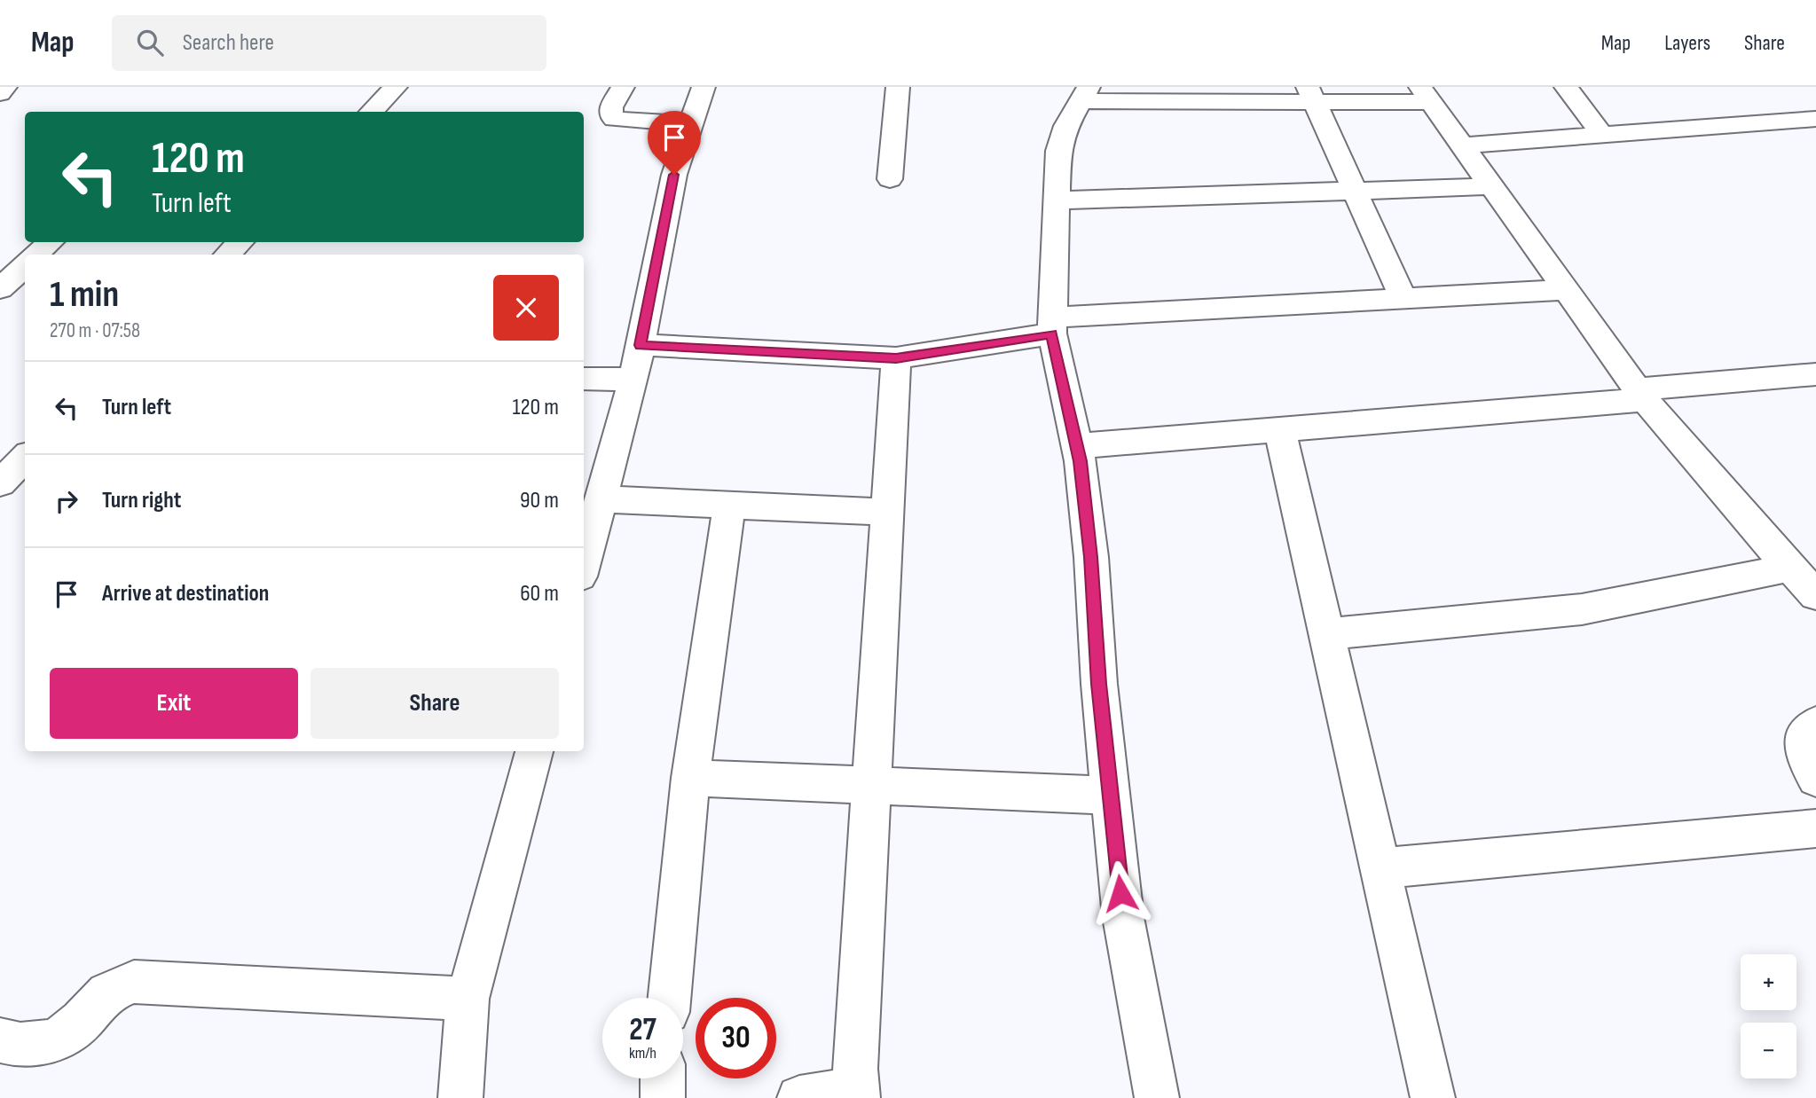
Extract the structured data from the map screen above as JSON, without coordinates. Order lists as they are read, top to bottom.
{
  "page": {
    "header": "Map",
    "search": "Search here",
    "nav": ["Map", "Layers", "Share"],
    "turn": ["120 m", "Turn left"],
    "heading": ["1 min", "270 m · 07:58"],
    "list": [
      {
        "name": "Turn left",
        "value": "120 m"
      },
      {
        "name": "Turn right",
        "value": "90 m"
      },
      {
        "name": "Arrive at destination",
        "value": "60 m"
      }
    ],
    "buttons": ["Exit", "Share"],
    "map_buttons": ["+", "−"],
    "speed": "27 km/h",
    "limit": "30"
  }
}
